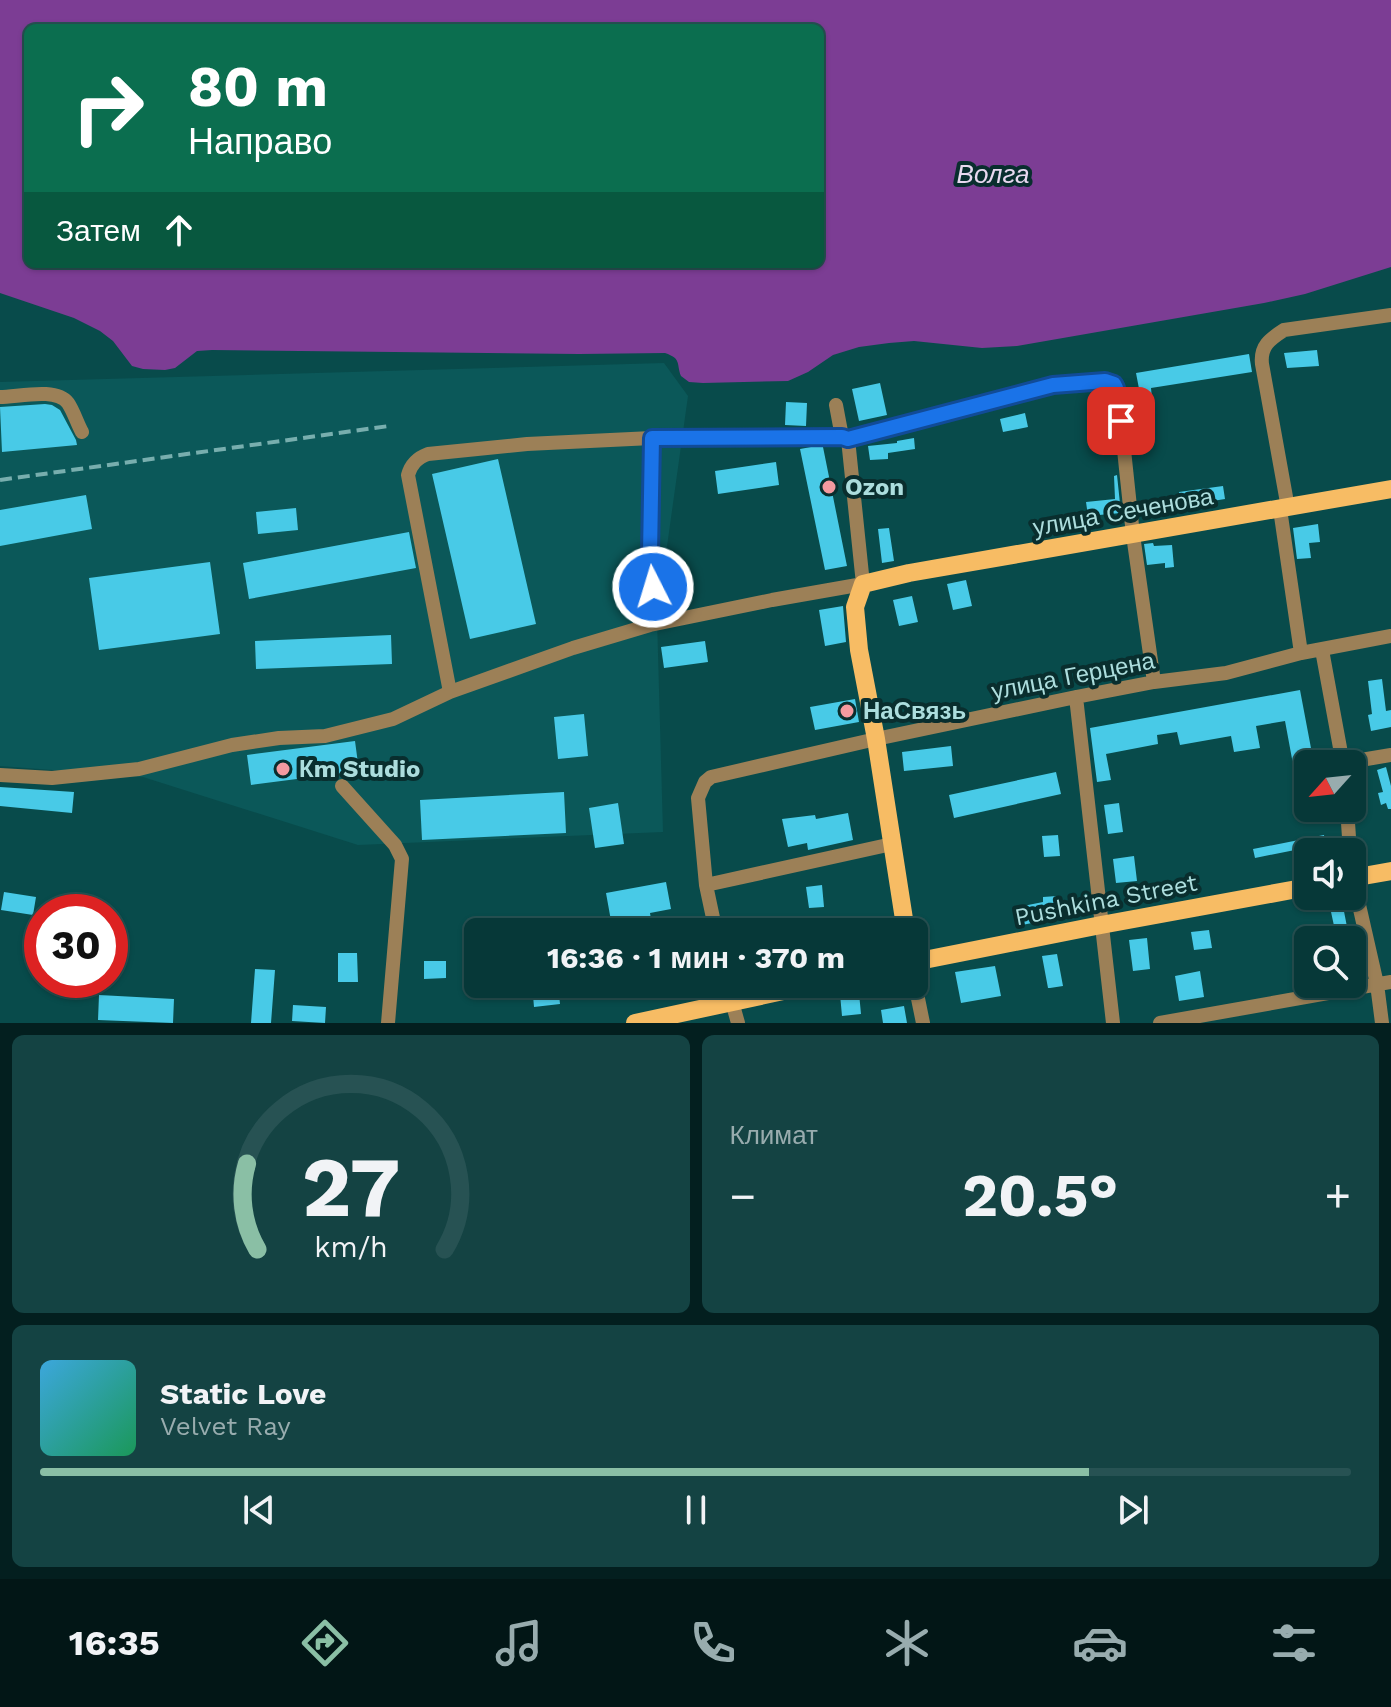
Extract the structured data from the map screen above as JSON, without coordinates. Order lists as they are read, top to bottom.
{
  "streets": {
    "main road": ["улица Сеченова", "Pushkina Street"],
    "street": ["улица Герцена"]
  },
  "water": ["Волга"],
  "places": ["Ozon", "НаСвязь", "Кm Studio"],
  "north": "bottom left",
  "page": {
    "turn": ["80 m", "Направо"],
    "then": "Затем",
    "limit": "30",
    "trip": "16:36 · 1 мин · 370 m",
    "tile": "Климат",
    "heat": ["−", "20.5°", "+"],
    "song": ["Static Love", "Velvet Ray"],
    "tabs": "16:35",
    "gauge": ["27", "km/h"]
  }
}
